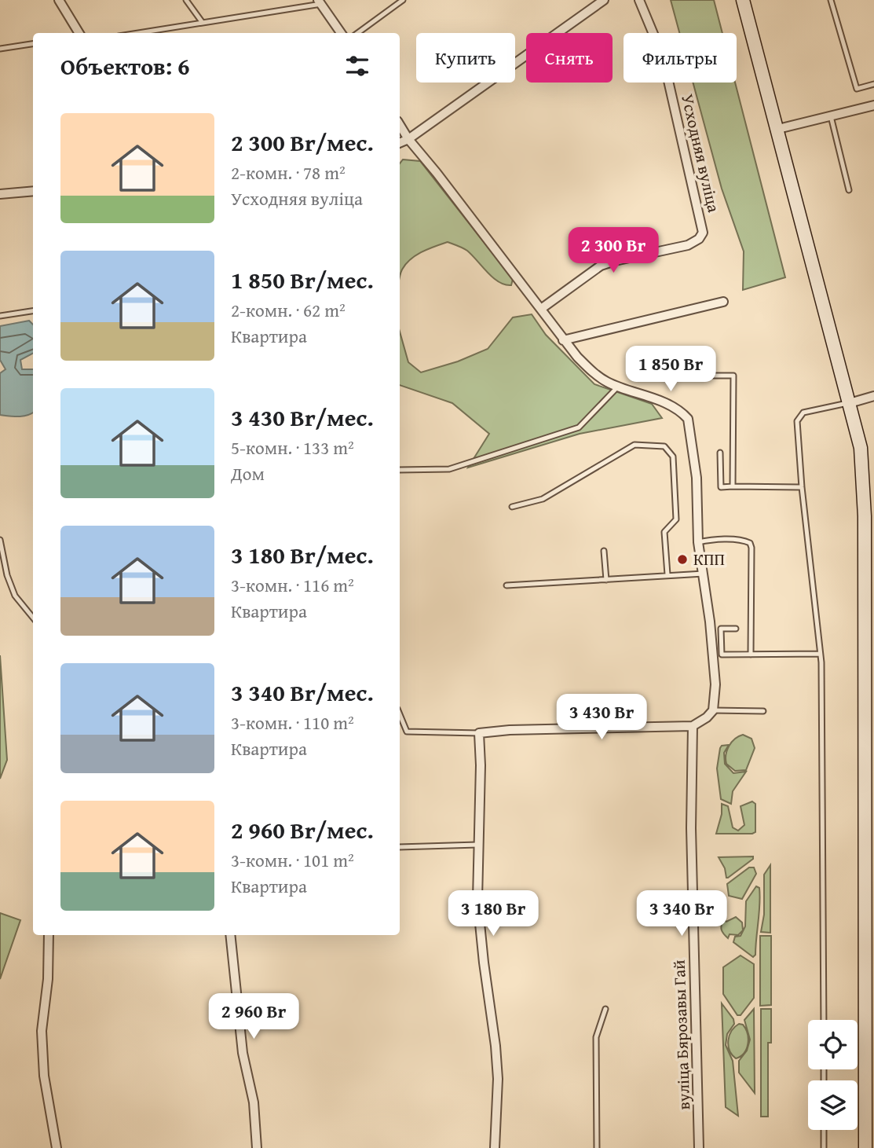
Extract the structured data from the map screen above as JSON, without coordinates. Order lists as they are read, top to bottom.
{
  "streets": {
    "street": ["Усходняя вуліца", "вуліца Бярозавы Гай"]
  },
  "places": ["КПП"],
  "page": {
    "chip": ["Купить", "Снять", "Фильтры"],
    "heading": "Объектов: 6",
    "list": [
      {
        "name": "2 300 Br/мес.",
        "note": "2-комн. · 78 m² · Усходняя вуліца"
      },
      {
        "name": "1 850 Br/мес.",
        "note": "2-комн. · 62 m² · Квартира"
      },
      {
        "name": "3 430 Br/мес.",
        "note": "5-комн. · 133 m² · Дом"
      },
      {
        "name": "3 180 Br/мес.",
        "note": "3-комн. · 116 m² · Квартира"
      },
      {
        "name": "3 340 Br/мес.",
        "note": "3-комн. · 110 m² · Квартира"
      },
      {
        "name": "2 960 Br/мес.",
        "note": "3-комн. · 101 m² · Квартира"
      }
    ],
    "price": [
      "2 300 Br",
      "1 850 Br",
      "3 430 Br",
      "3 180 Br",
      "3 340 Br",
      "2 960 Br"
    ]
  }
}
